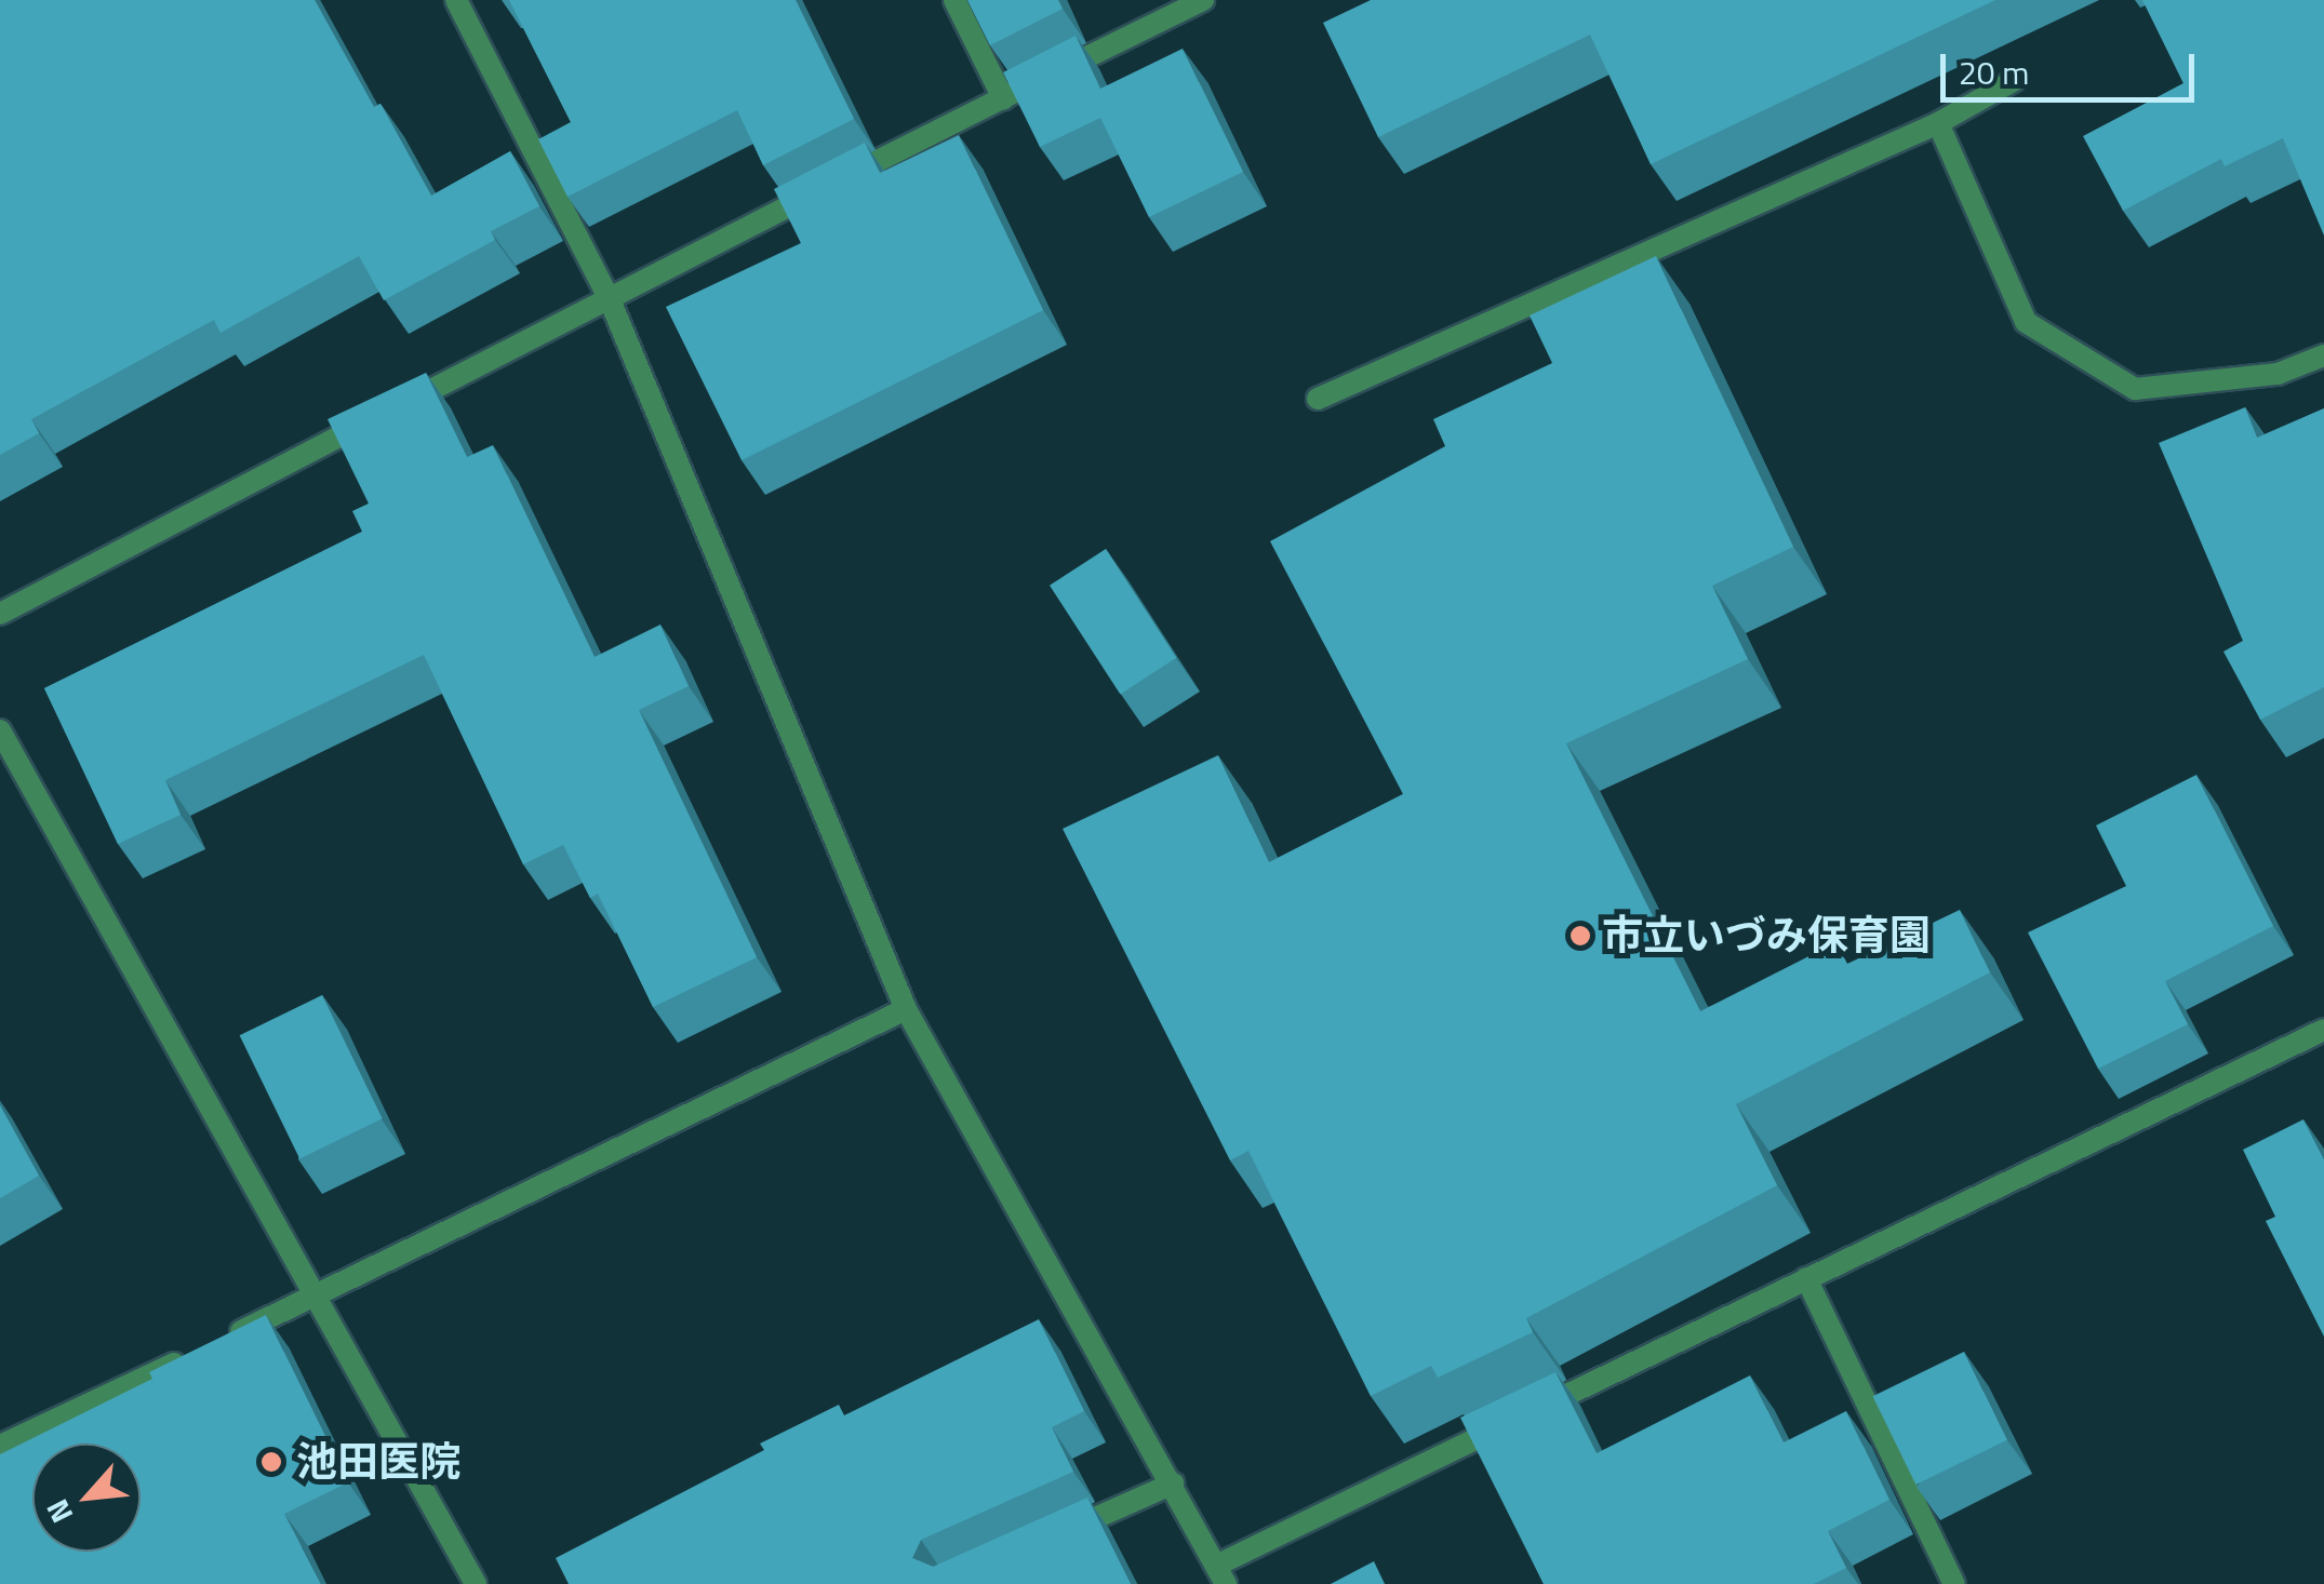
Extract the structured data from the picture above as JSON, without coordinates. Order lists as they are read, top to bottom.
{
  "places": ["市立いづみ保育園", "池田医院"],
  "scale_bar": "20 m",
  "north": "bottom left"
}
